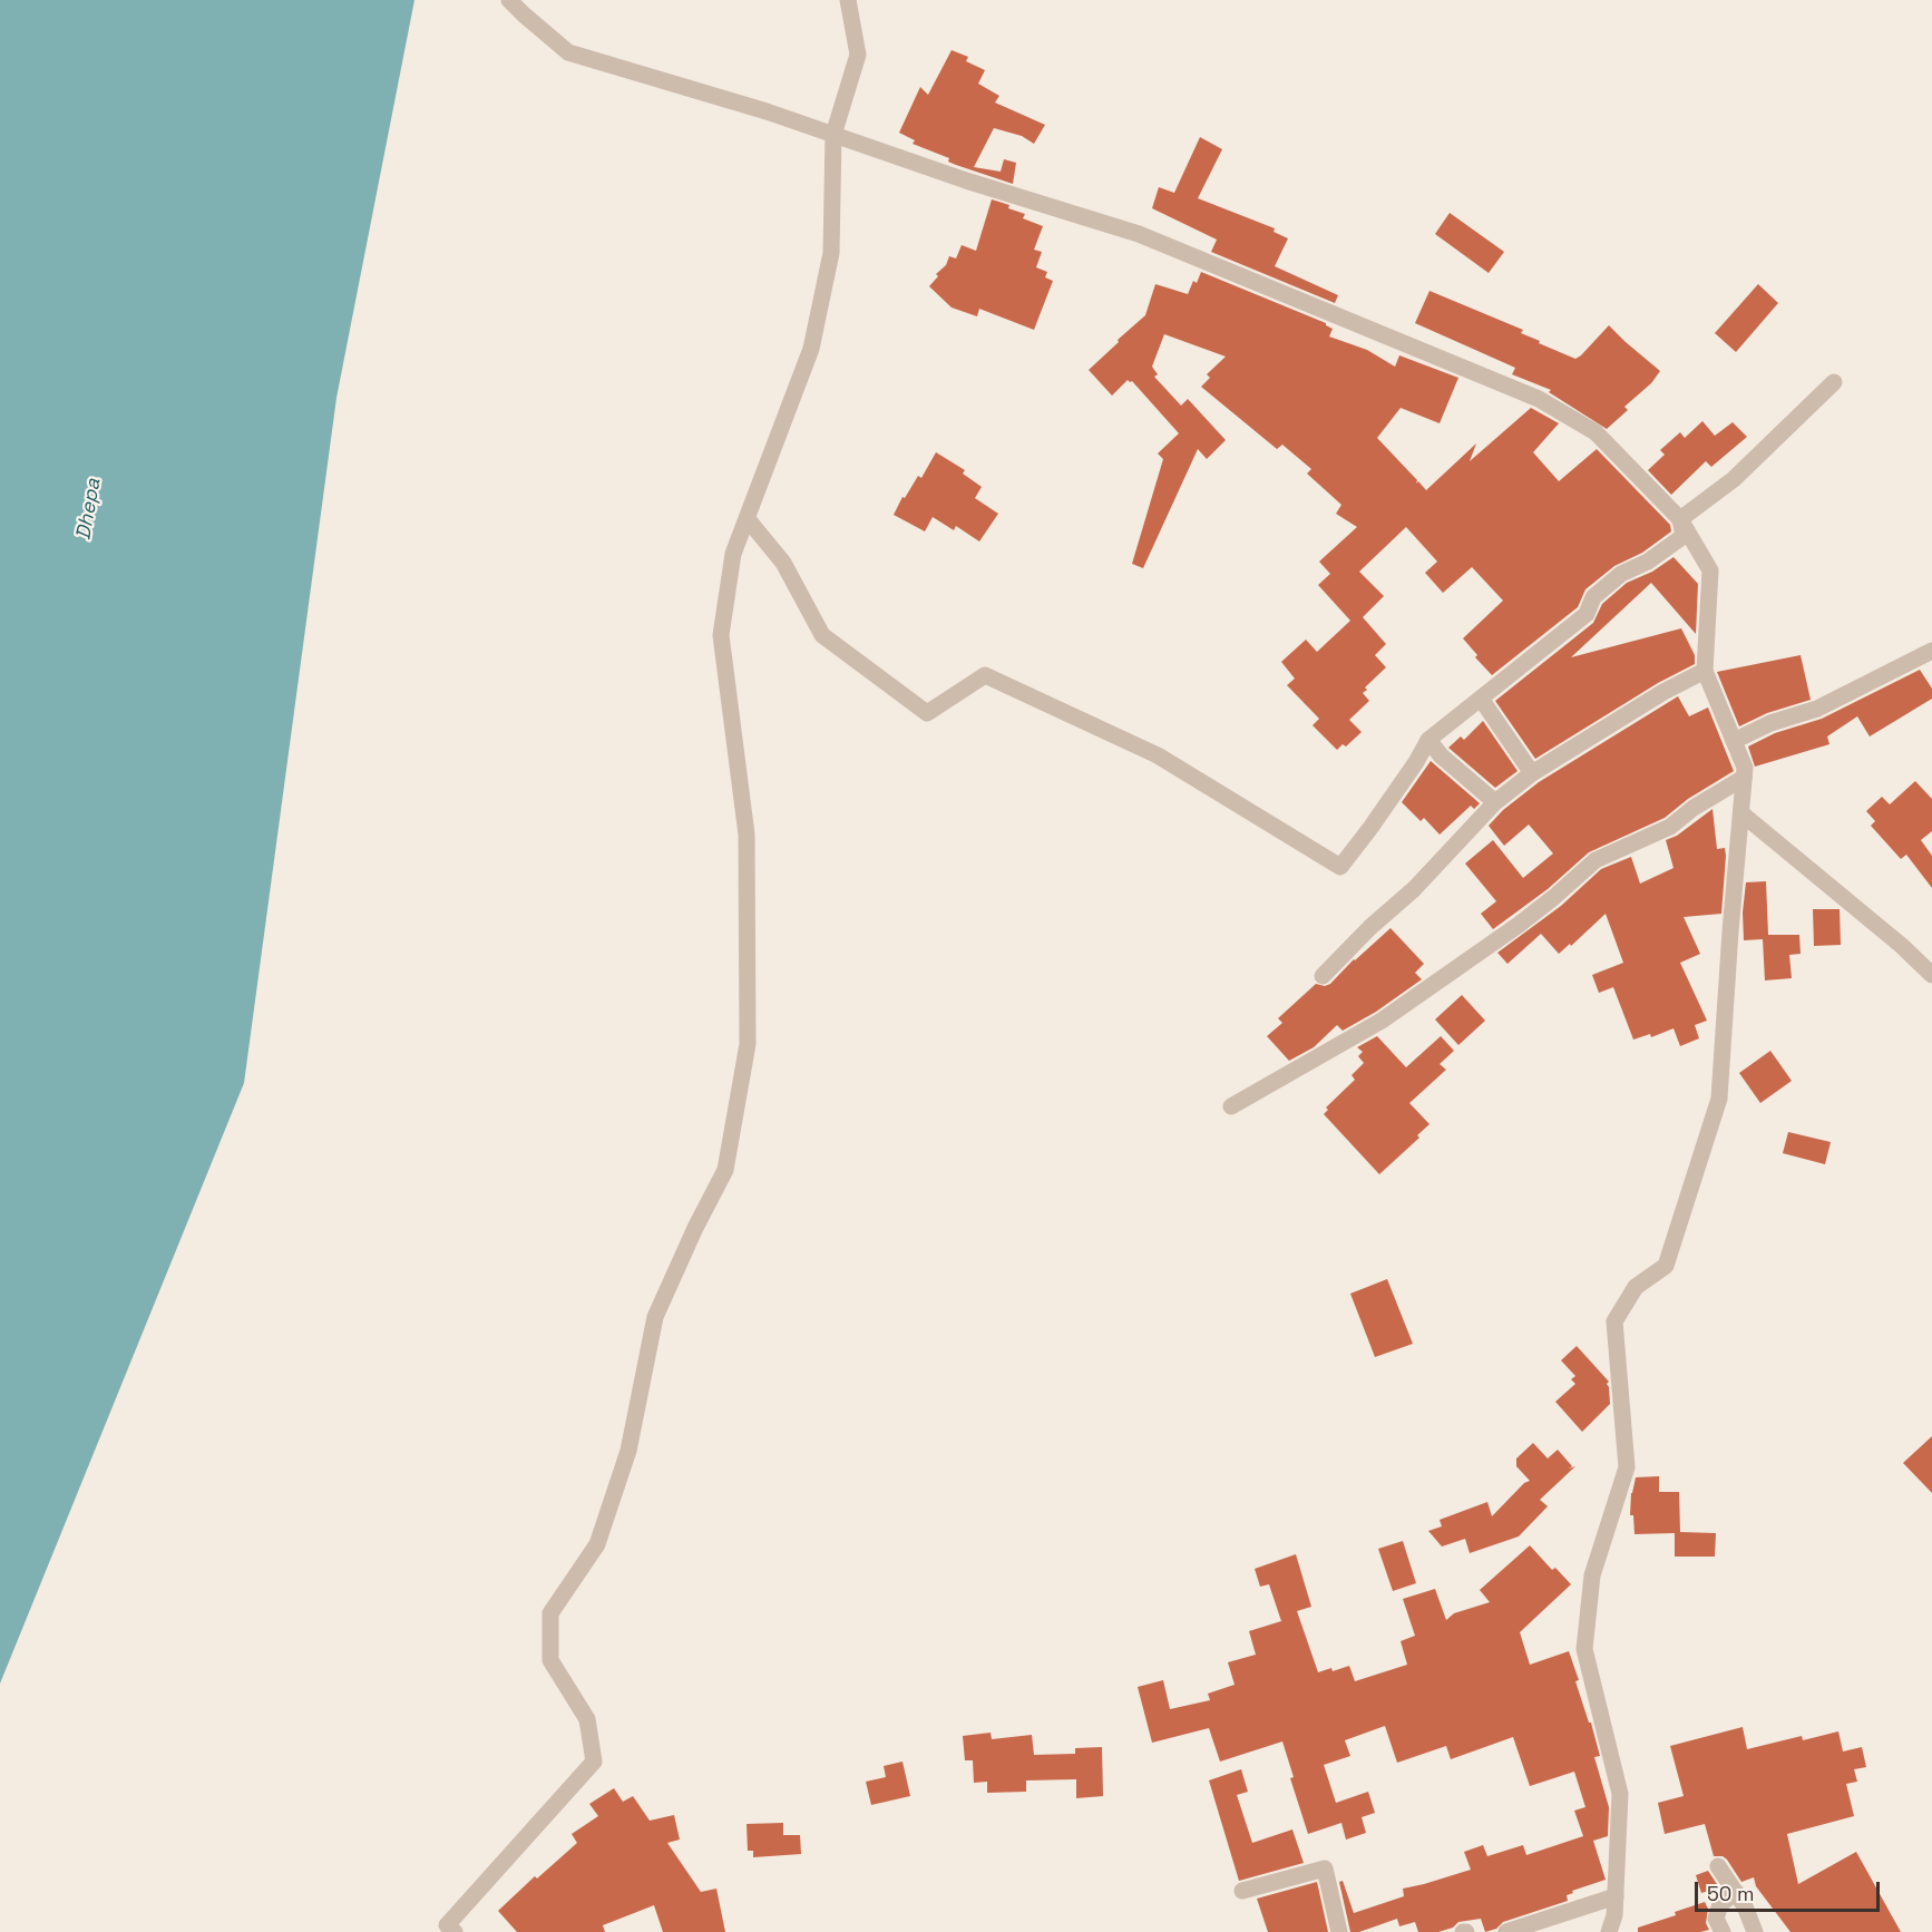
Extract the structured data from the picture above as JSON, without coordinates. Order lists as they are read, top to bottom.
{
  "water": ["Dhepa"],
  "scale_bar": "50 m"
}
